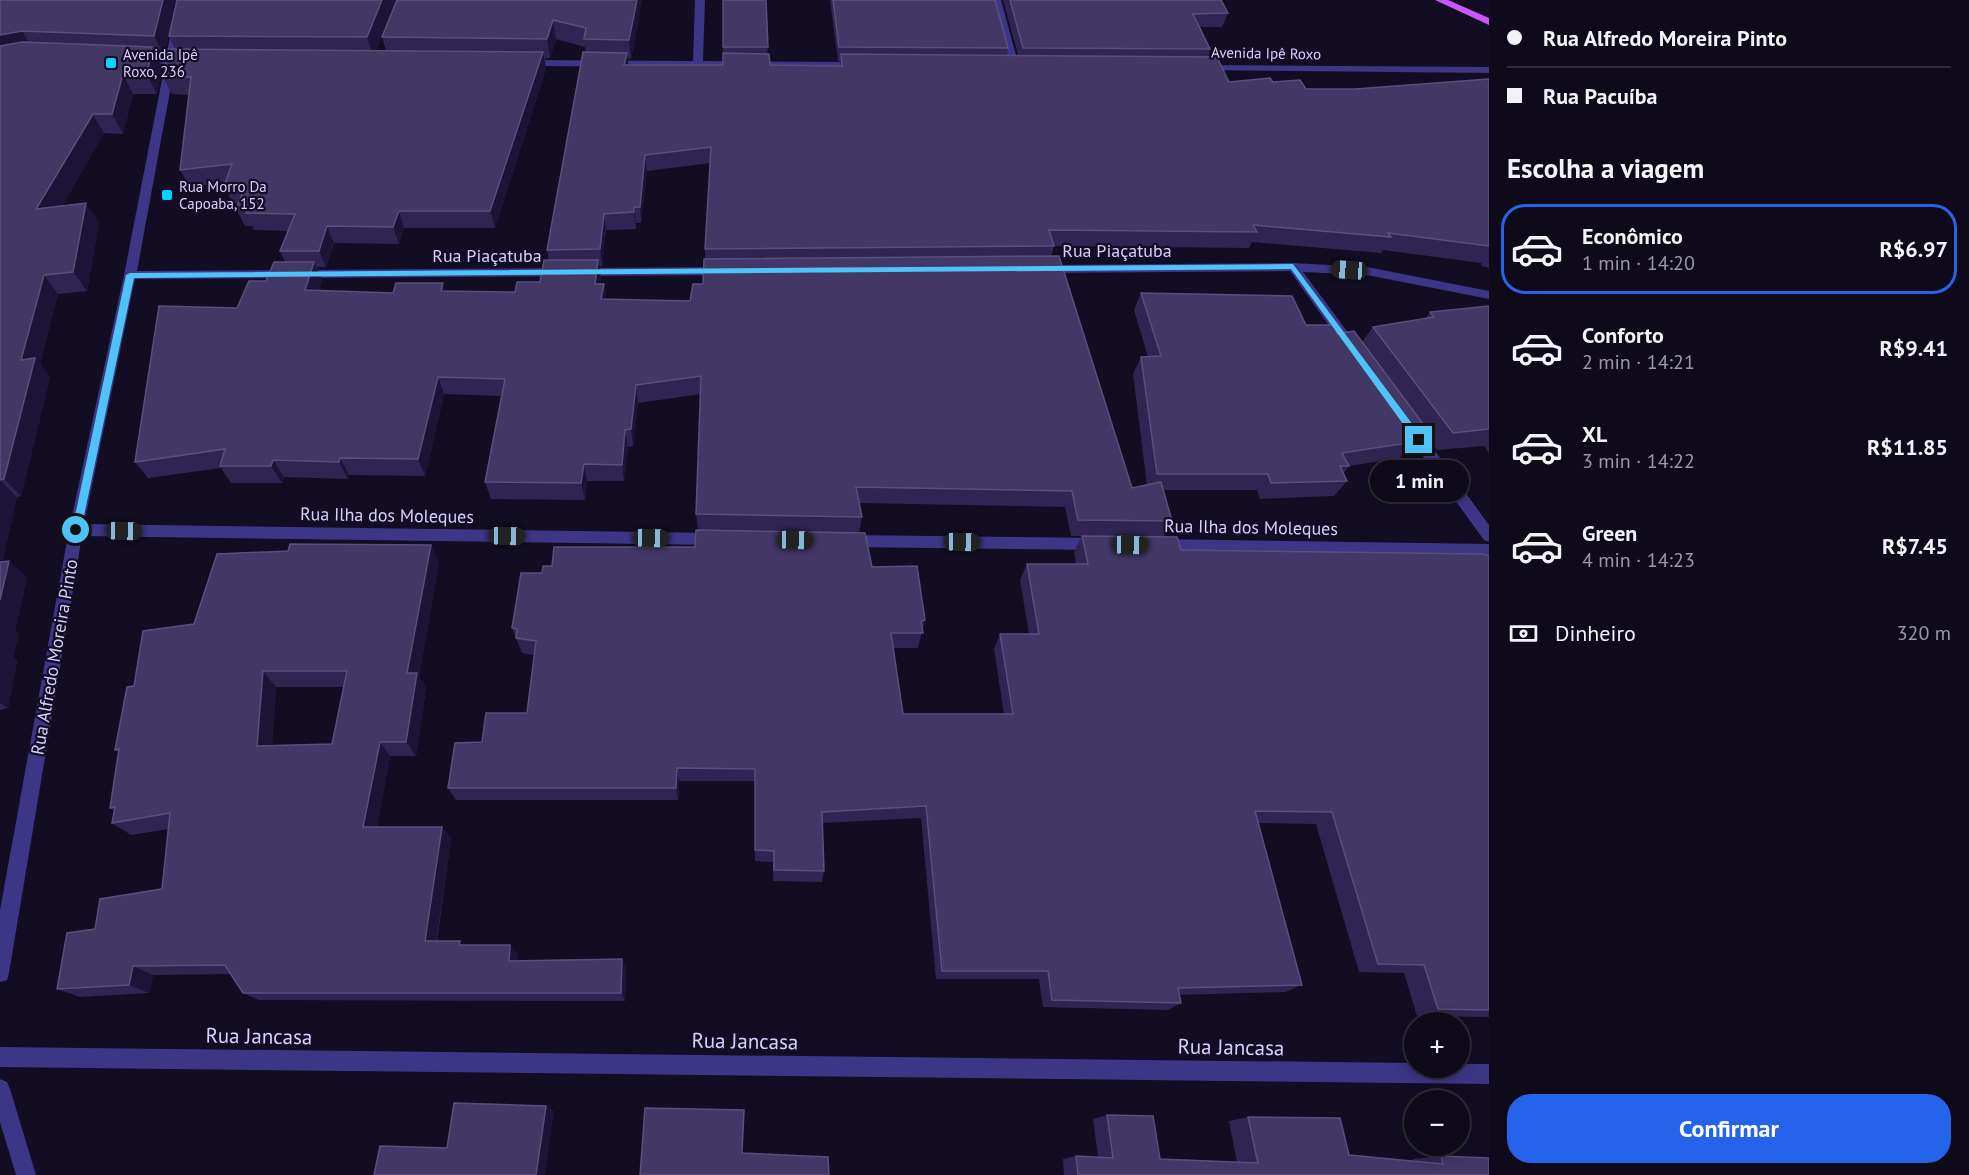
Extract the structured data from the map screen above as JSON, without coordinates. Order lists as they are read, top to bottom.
{
  "streets": {
    "street": [
      "Avenida Ipê Roxo",
      "Rua Piaçatuba",
      "Rua Ilha dos Moleques",
      "Rua Alfredo Moreira Pinto",
      "Rua Jancasa"
    ]
  },
  "crossings": [
    ["Rua Piaçatuba", "Rua Alfredo Moreira Pinto"],
    ["Rua Ilha dos Moleques", "Rua Alfredo Moreira Pinto"]
  ],
  "places": {
    "transit": ["Avenida Ipê Roxo, 236", "Rua Morro Da Capoaba, 152"]
  },
  "page": {
    "banner": ["Rua Alfredo Moreira Pinto", "Rua Pacuíba"],
    "heading": "Escolha a viagem",
    "list": [
      {
        "name": "Econômico",
        "note": "1 min · 14:20",
        "value": "R$6.97"
      },
      {
        "name": "Conforto",
        "note": "2 min · 14:21",
        "value": "R$9.41"
      },
      {
        "name": "XL",
        "note": "3 min · 14:22",
        "value": "R$11.85"
      },
      {
        "name": "Green",
        "note": "4 min · 14:23",
        "value": "R$7.45"
      }
    ],
    "bubble": "1 min",
    "pay": ["Dinheiro", "320 m"],
    "map_buttons": ["+", "−"],
    "buttons": "Confirmar"
  }
}
